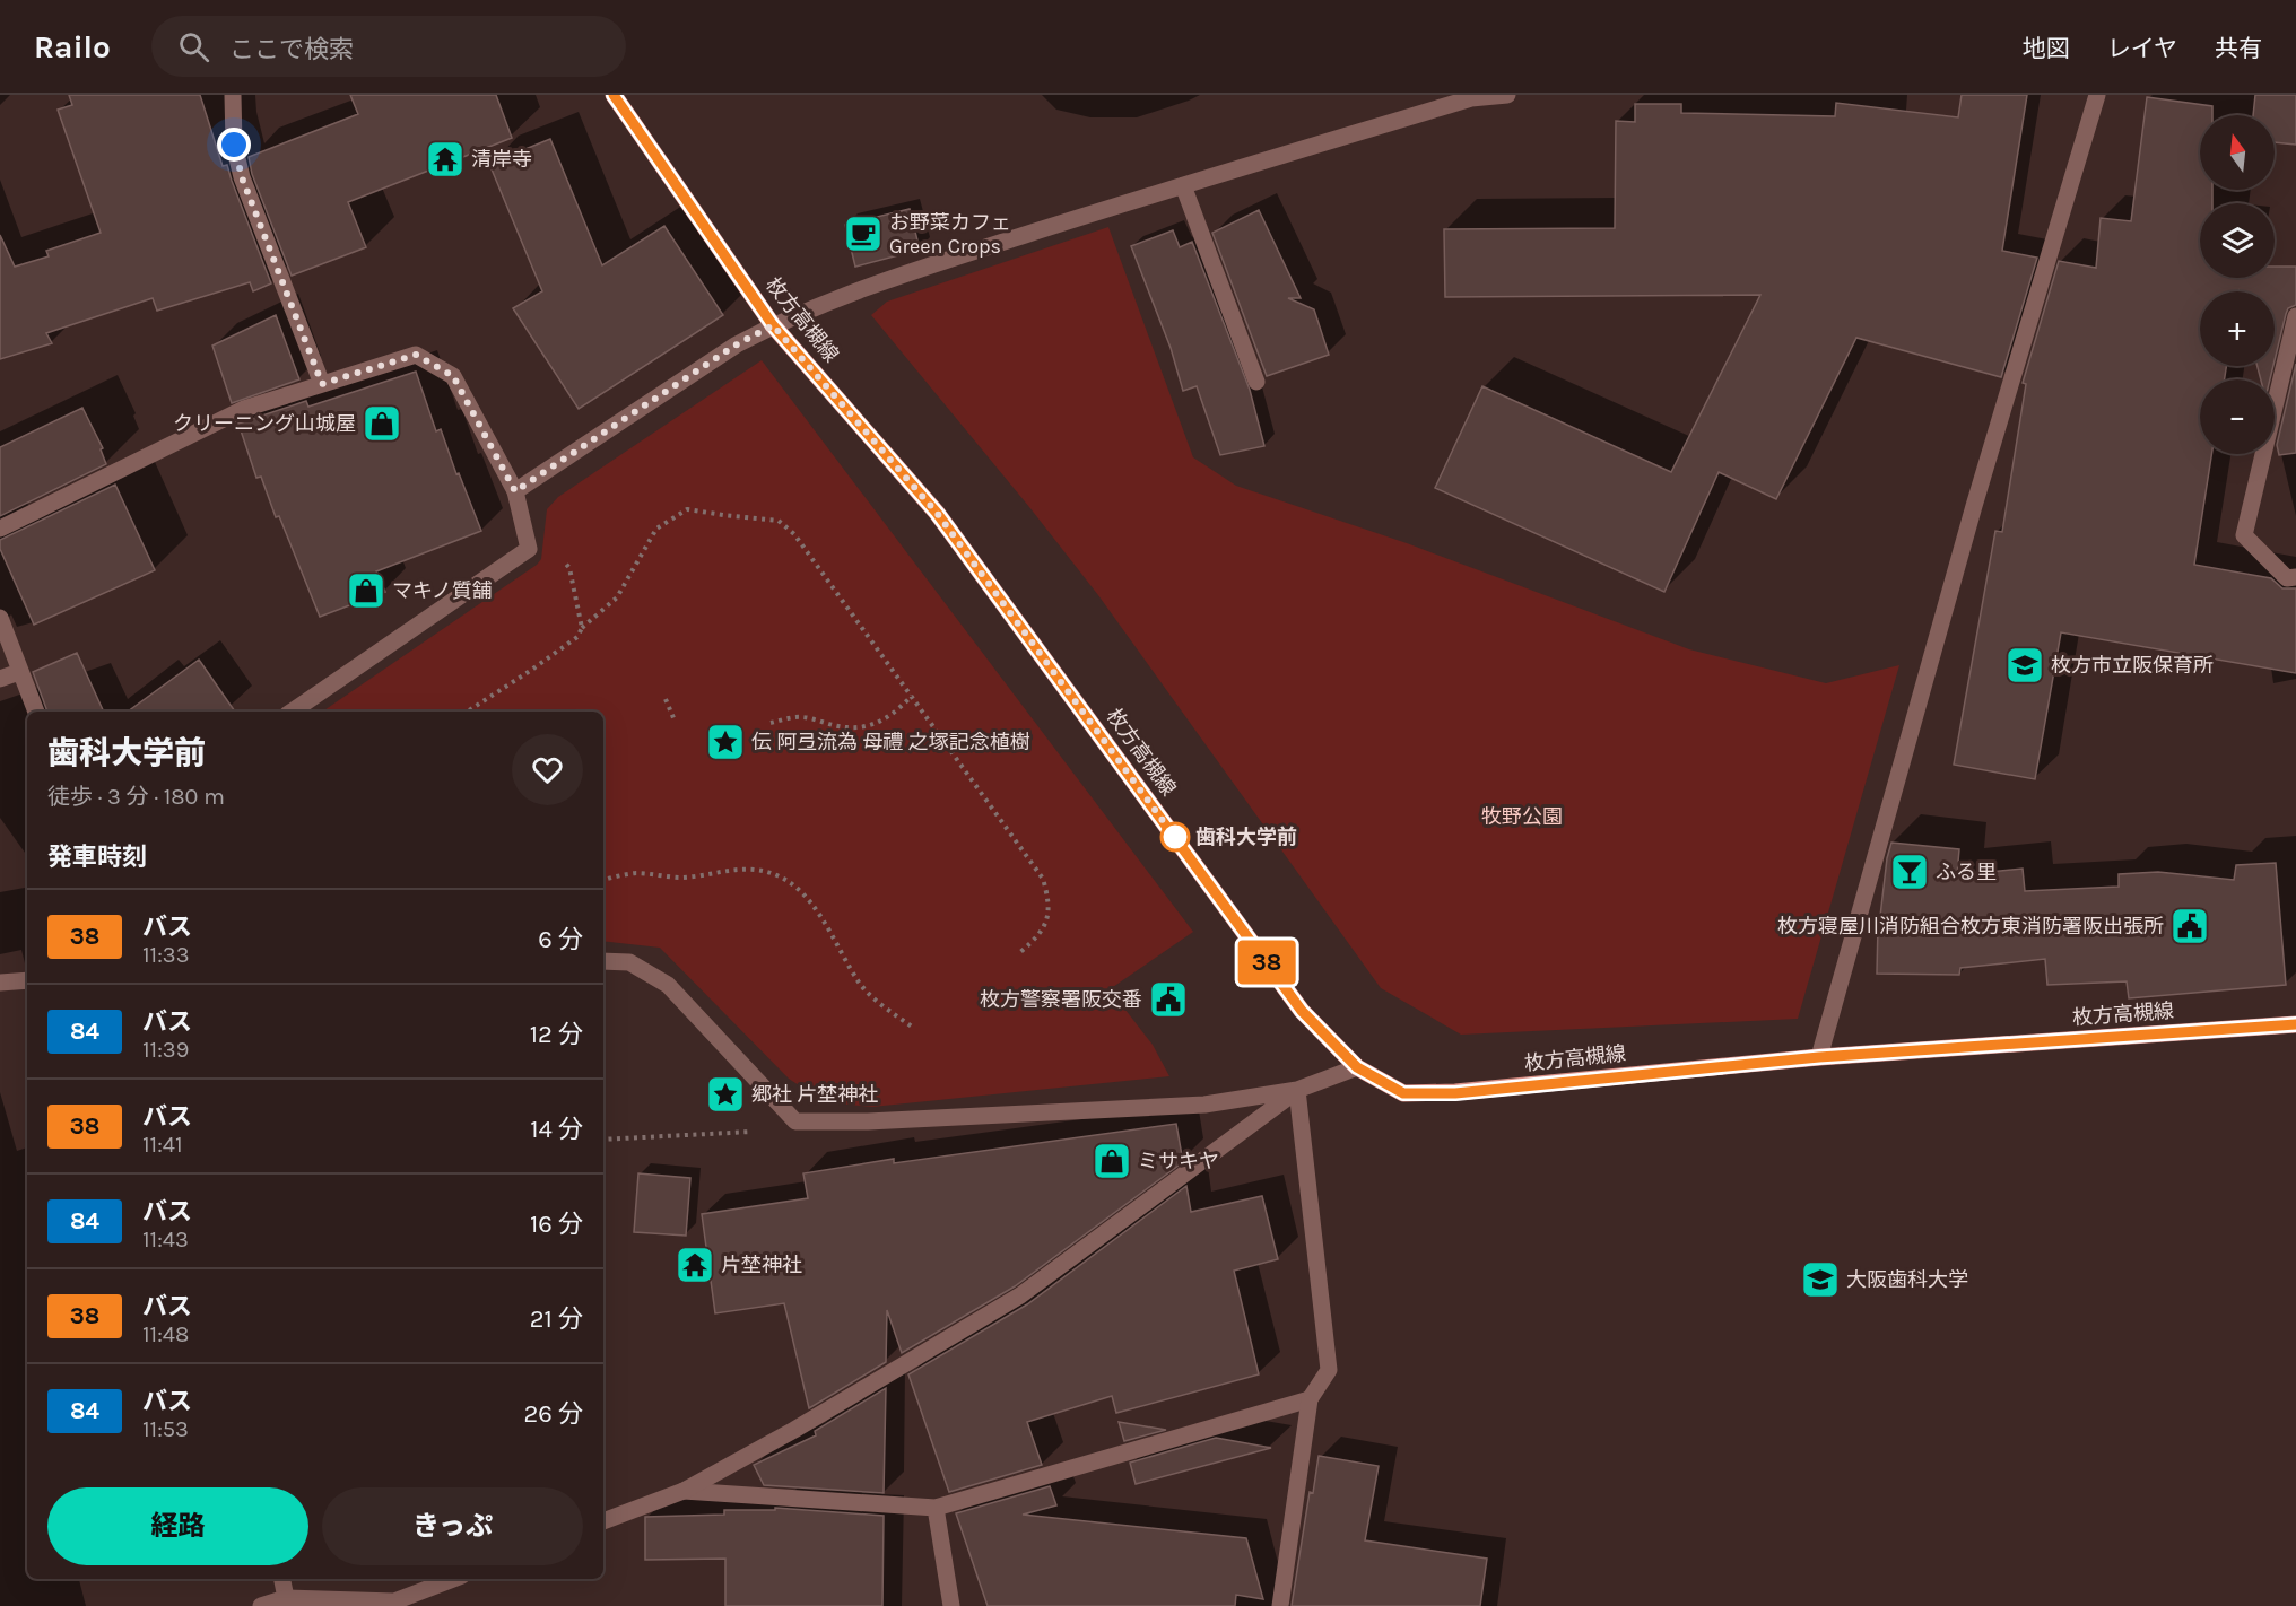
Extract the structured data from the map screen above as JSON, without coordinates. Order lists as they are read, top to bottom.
{
  "streets": {
    "main road": ["枚方高槻線"]
  },
  "parks": ["牧野公園"],
  "places": {
    "temple": ["清岸寺", "片埜神社"],
    "cafe": ["お野菜カフェ Green Crops"],
    "shop": ["クリーニング山城屋", "マキノ質舗", "ミサキヤ"],
    "school or university": ["枚方市立阪保育所", "大阪歯科大学"],
    "place": ["伝 阿弖流為 母禮 之塚記念植樹", "郷社 片埜神社"],
    "other": ["歯科大学前"],
    "bar": ["ふる里"],
    "public building": ["枚方寝屋川消防組合枚方東消防署阪出張所", "枚方警察署阪交番"]
  },
  "lines": ["bus line 38"],
  "north": "top",
  "page": {
    "header": "Railo",
    "search": "ここで検索",
    "nav": ["地図", "レイヤ", "共有"],
    "on_map": "38",
    "map_buttons": ["+", "−"],
    "heading": [
      ["歯科大学前", "徒歩 · 3 分 · 180 m"],
      "発車時刻"
    ],
    "list": [
      {
        "mark": "38",
        "name": "バス",
        "note": "11:33",
        "value": "6 分"
      },
      {
        "mark": "84",
        "name": "バス",
        "note": "11:39",
        "value": "12 分"
      },
      {
        "mark": "38",
        "name": "バス",
        "note": "11:41",
        "value": "14 分"
      },
      {
        "mark": "84",
        "name": "バス",
        "note": "11:43",
        "value": "16 分"
      },
      {
        "mark": "38",
        "name": "バス",
        "note": "11:48",
        "value": "21 分"
      },
      {
        "mark": "84",
        "name": "バス",
        "note": "11:53",
        "value": "26 分"
      }
    ],
    "buttons": ["経路", "きっぷ"]
  }
}
